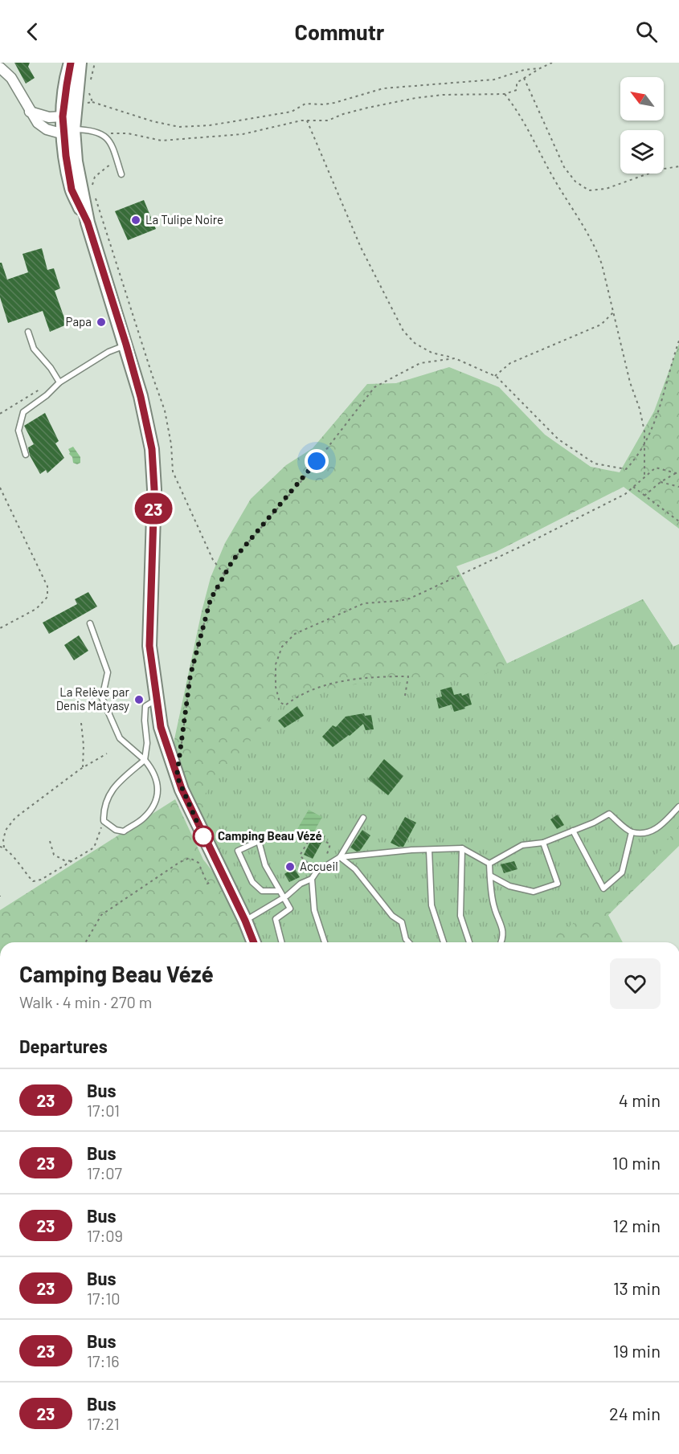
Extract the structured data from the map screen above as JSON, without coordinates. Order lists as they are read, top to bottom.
{
  "places": [
    "La Tulipe Noire",
    "Papa",
    "La Relève par Denis Matyasy",
    "Camping Beau Vézé",
    "Accueil"
  ],
  "lines": ["bus line 23"],
  "north": "top left",
  "page": {
    "header": "Commutr",
    "on_map": "23",
    "heading": [
      ["Camping Beau Vézé", "Walk · 4 min · 270 m"],
      "Departures"
    ],
    "list": [
      {
        "mark": "23",
        "name": "Bus",
        "note": "17:01",
        "value": "4 min"
      },
      {
        "mark": "23",
        "name": "Bus",
        "note": "17:07",
        "value": "10 min"
      },
      {
        "mark": "23",
        "name": "Bus",
        "note": "17:09",
        "value": "12 min"
      },
      {
        "mark": "23",
        "name": "Bus",
        "note": "17:10",
        "value": "13 min"
      },
      {
        "mark": "23",
        "name": "Bus",
        "note": "17:16",
        "value": "19 min"
      },
      {
        "mark": "23",
        "name": "Bus",
        "note": "17:21",
        "value": "24 min"
      }
    ]
  }
}
